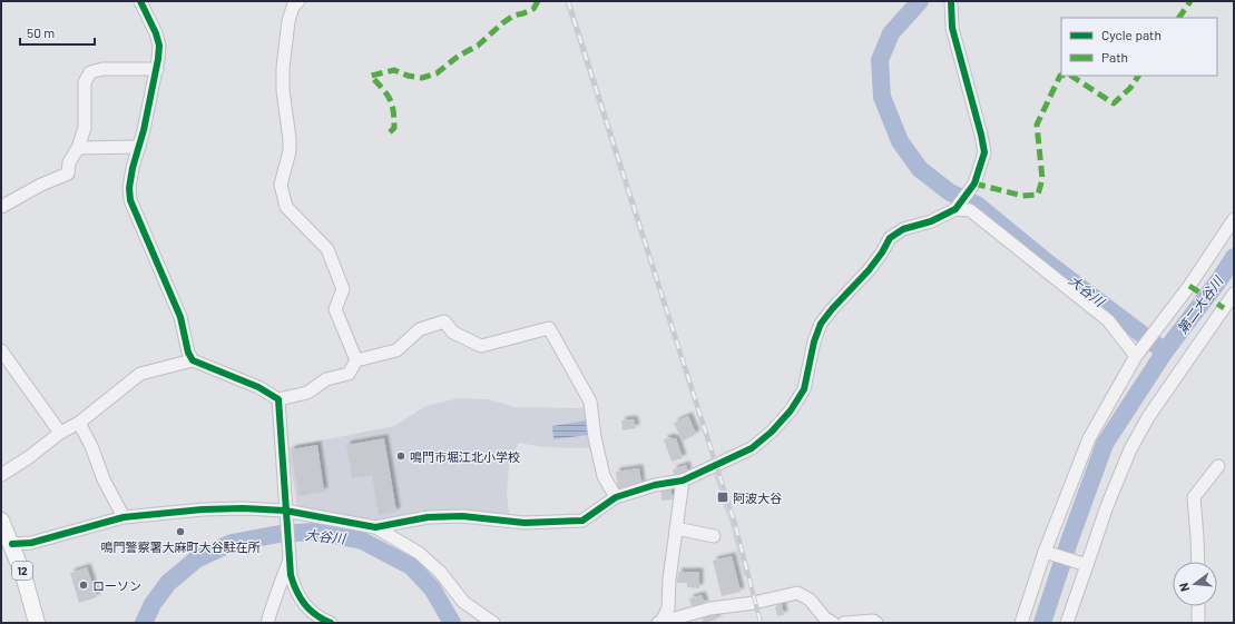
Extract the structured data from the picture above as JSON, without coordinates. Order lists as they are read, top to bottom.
{
  "streets": {
    "main road": ["12"]
  },
  "water": ["大谷川", "第二大谷川"],
  "places": {
    "other": ["鳴門市堀江北小学校", "鳴門警察署大麻町大谷駐在所", "ローソン"],
    "transit": ["阿波大谷"]
  },
  "legend": ["Cycle path", "Path"],
  "scale_bar": "50 m",
  "north": "left"
}
